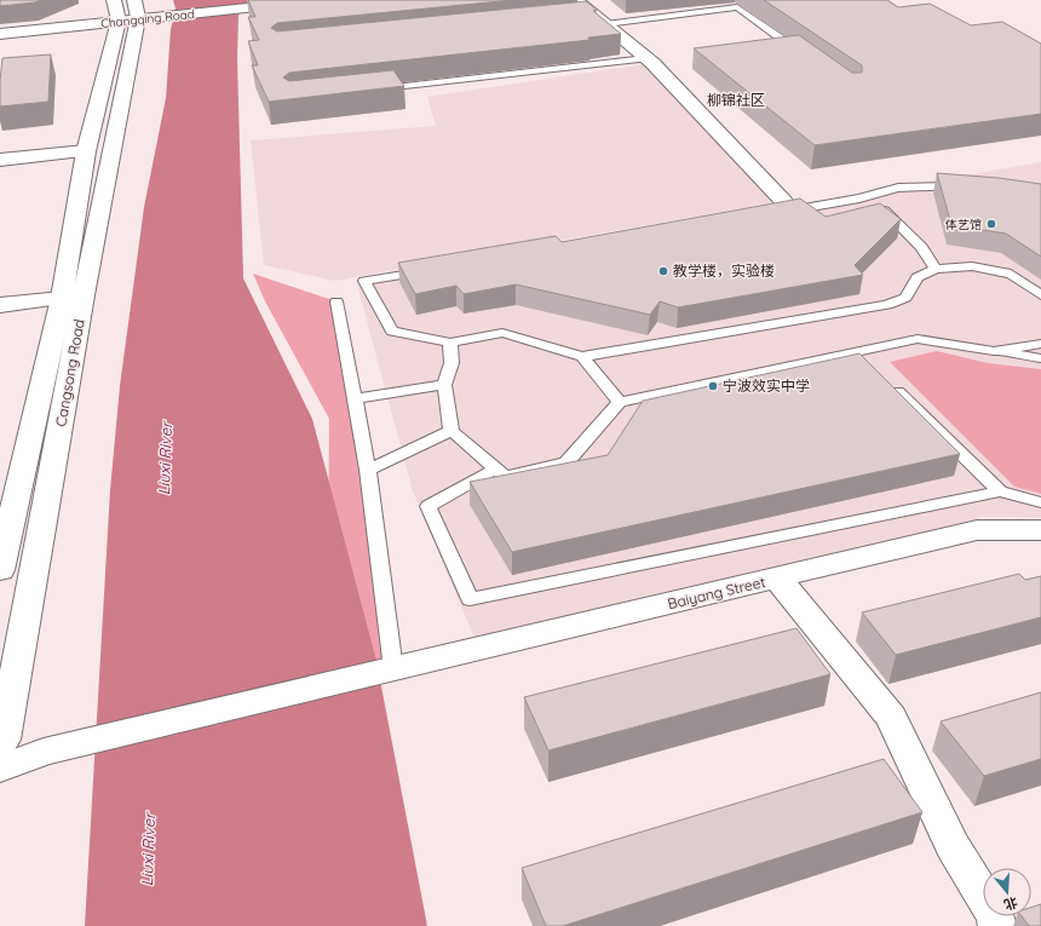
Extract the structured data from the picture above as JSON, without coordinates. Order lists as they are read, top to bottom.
{
  "streets": {
    "main road": ["Changqing Road", "Cangsong Road", "Baiyang Street"]
  },
  "crossings": [
    ["Changqing Road", "Cangsong Road"]
  ],
  "districts": ["柳锦社区"],
  "water": ["Liuxi River"],
  "places": ["体艺馆", "教学楼，实验楼", "宁波效实中学"],
  "north": "bottom"
}
